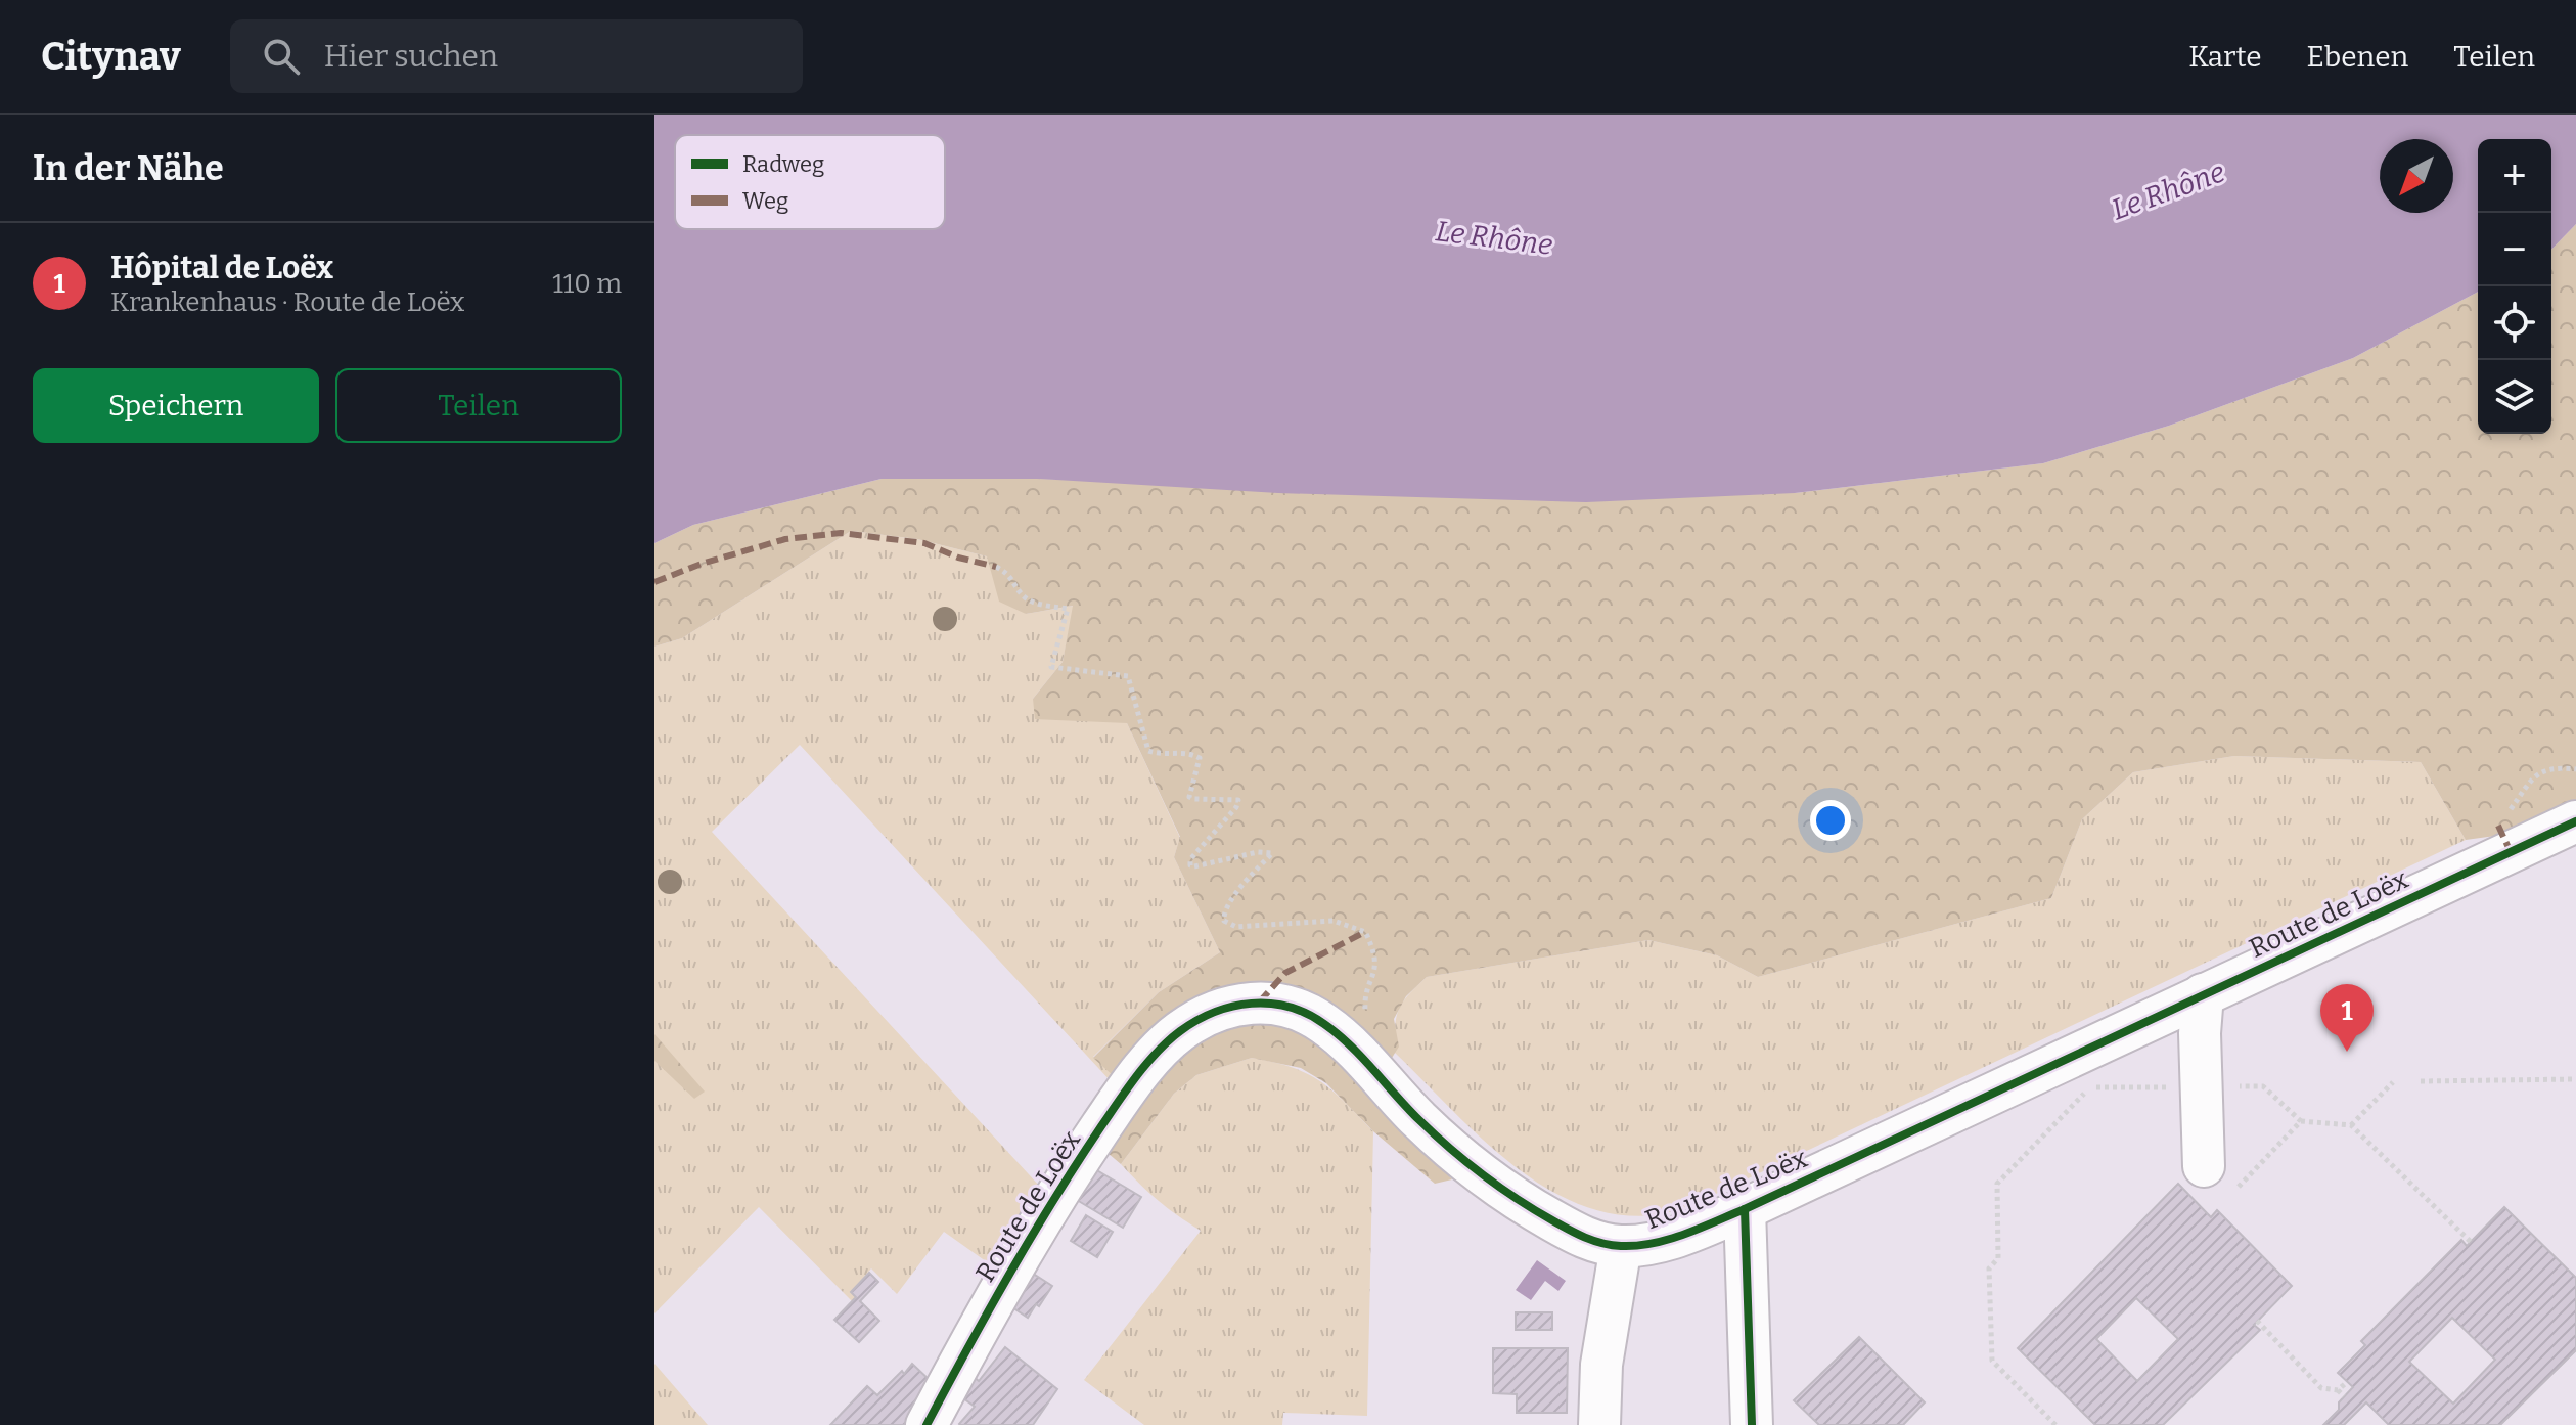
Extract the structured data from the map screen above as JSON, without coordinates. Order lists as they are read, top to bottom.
{
  "streets": {
    "street": ["Route de Loëx"]
  },
  "water": ["Le Rhône"],
  "legend": ["Radweg", "Weg"],
  "north": "bottom left",
  "page": {
    "header": "Citynav",
    "search": "Hier suchen",
    "nav": ["Karte", "Ebenen", "Teilen"],
    "heading": "In der Nähe",
    "map_buttons": ["+", "−"],
    "list": [
      {
        "mark": "1",
        "name": "Hôpital de Loëx",
        "note": "Krankenhaus · Route de Loëx",
        "value": "110 m"
      }
    ],
    "buttons": ["Speichern", "Teilen"],
    "pins": "1"
  }
}
